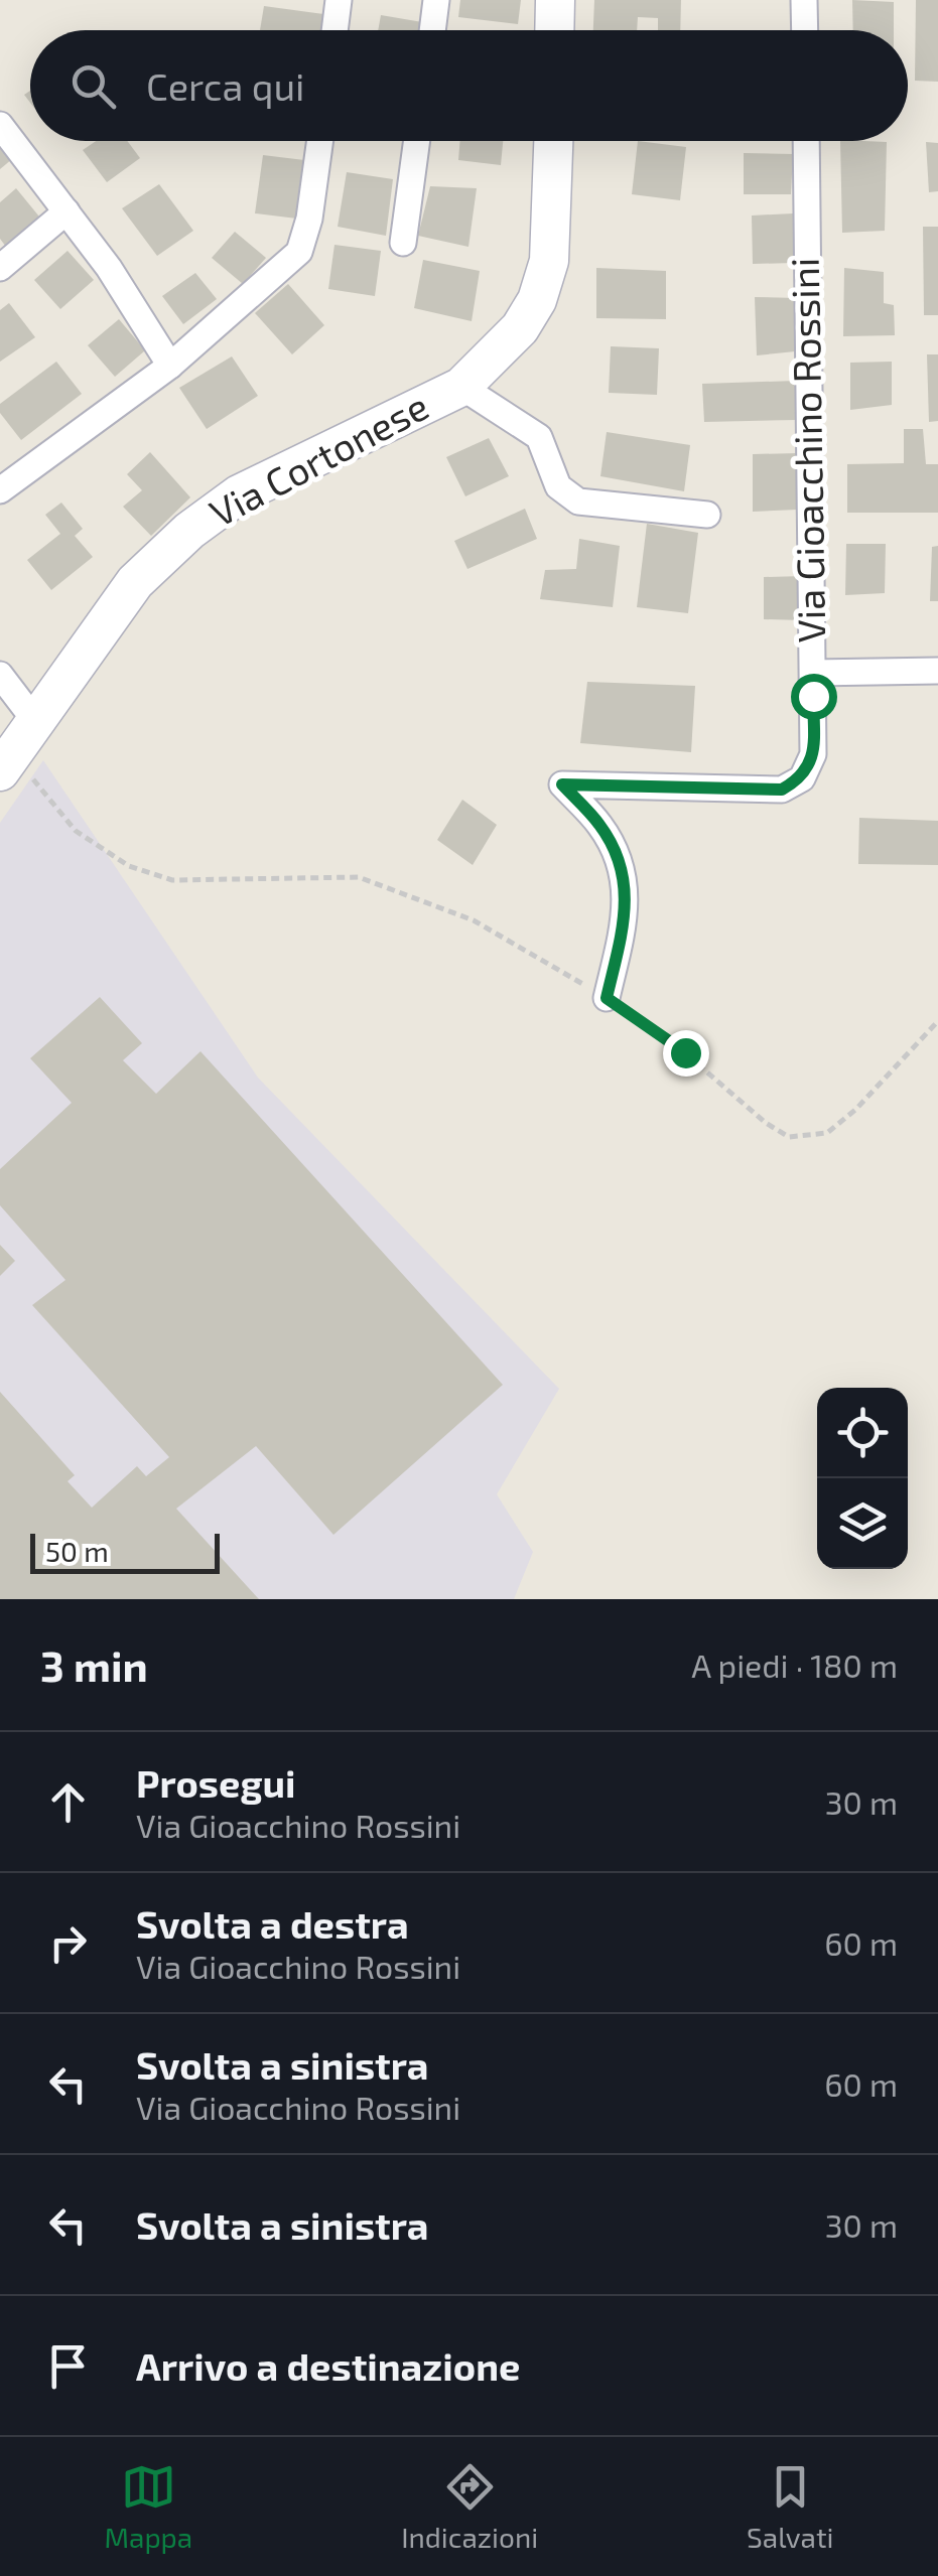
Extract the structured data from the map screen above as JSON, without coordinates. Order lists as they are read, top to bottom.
{
  "streets": {
    "street": ["Via Gioacchino Rossini", "Via Cortonese"]
  },
  "scale_bar": "50 m",
  "page": {
    "search": "Cerca qui",
    "scale": "50 m",
    "heading": ["3 min", "A piedi · 180 m"],
    "list": [
      ["Prosegui", "Via Gioacchino Rossini", "30 m"],
      ["Svolta a destra", "Via Gioacchino Rossini", "60 m"],
      ["Svolta a sinistra", "Via Gioacchino Rossini", "60 m"],
      ["Svolta a sinistra", "30 m"],
      "Arrivo a destinazione"
    ],
    "nav": ["Mappa", "Indicazioni", "Salvati"]
  }
}
